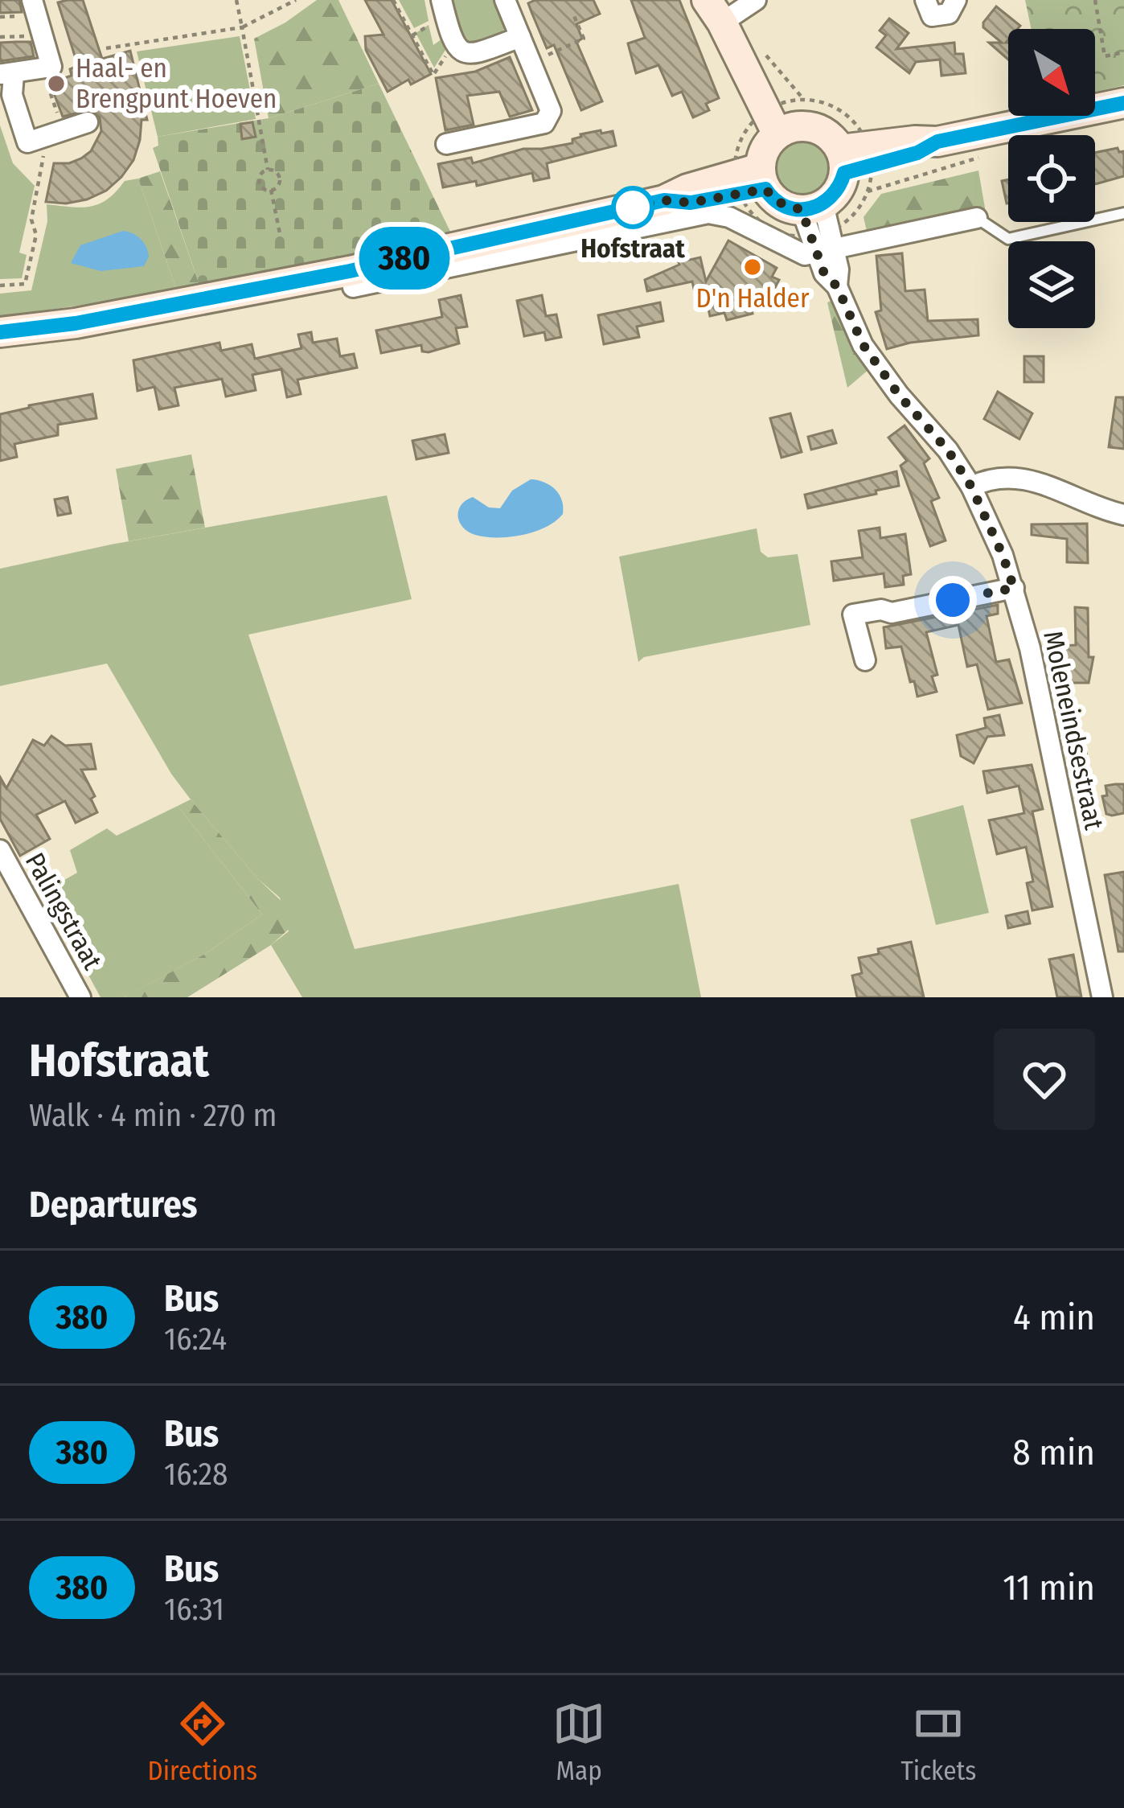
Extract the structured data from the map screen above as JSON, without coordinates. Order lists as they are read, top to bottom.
{
  "streets": {
    "street": ["Moleneindsestraat", "Palingstraat"]
  },
  "places": ["Haal- en Brengpunt Hoeven", "Hofstraat", "D'n Halder"],
  "lines": ["bus line 380"],
  "north": "bottom right",
  "page": {
    "on_map": "380",
    "heading": [
      ["Hofstraat", "Walk · 4 min · 270 m"],
      "Departures"
    ],
    "list": [
      {
        "mark": "380",
        "name": "Bus",
        "note": "16:24",
        "value": "4 min"
      },
      {
        "mark": "380",
        "name": "Bus",
        "note": "16:28",
        "value": "8 min"
      },
      {
        "mark": "380",
        "name": "Bus",
        "note": "16:31",
        "value": "11 min"
      }
    ],
    "tabs": ["Directions", "Map", "Tickets"]
  }
}
